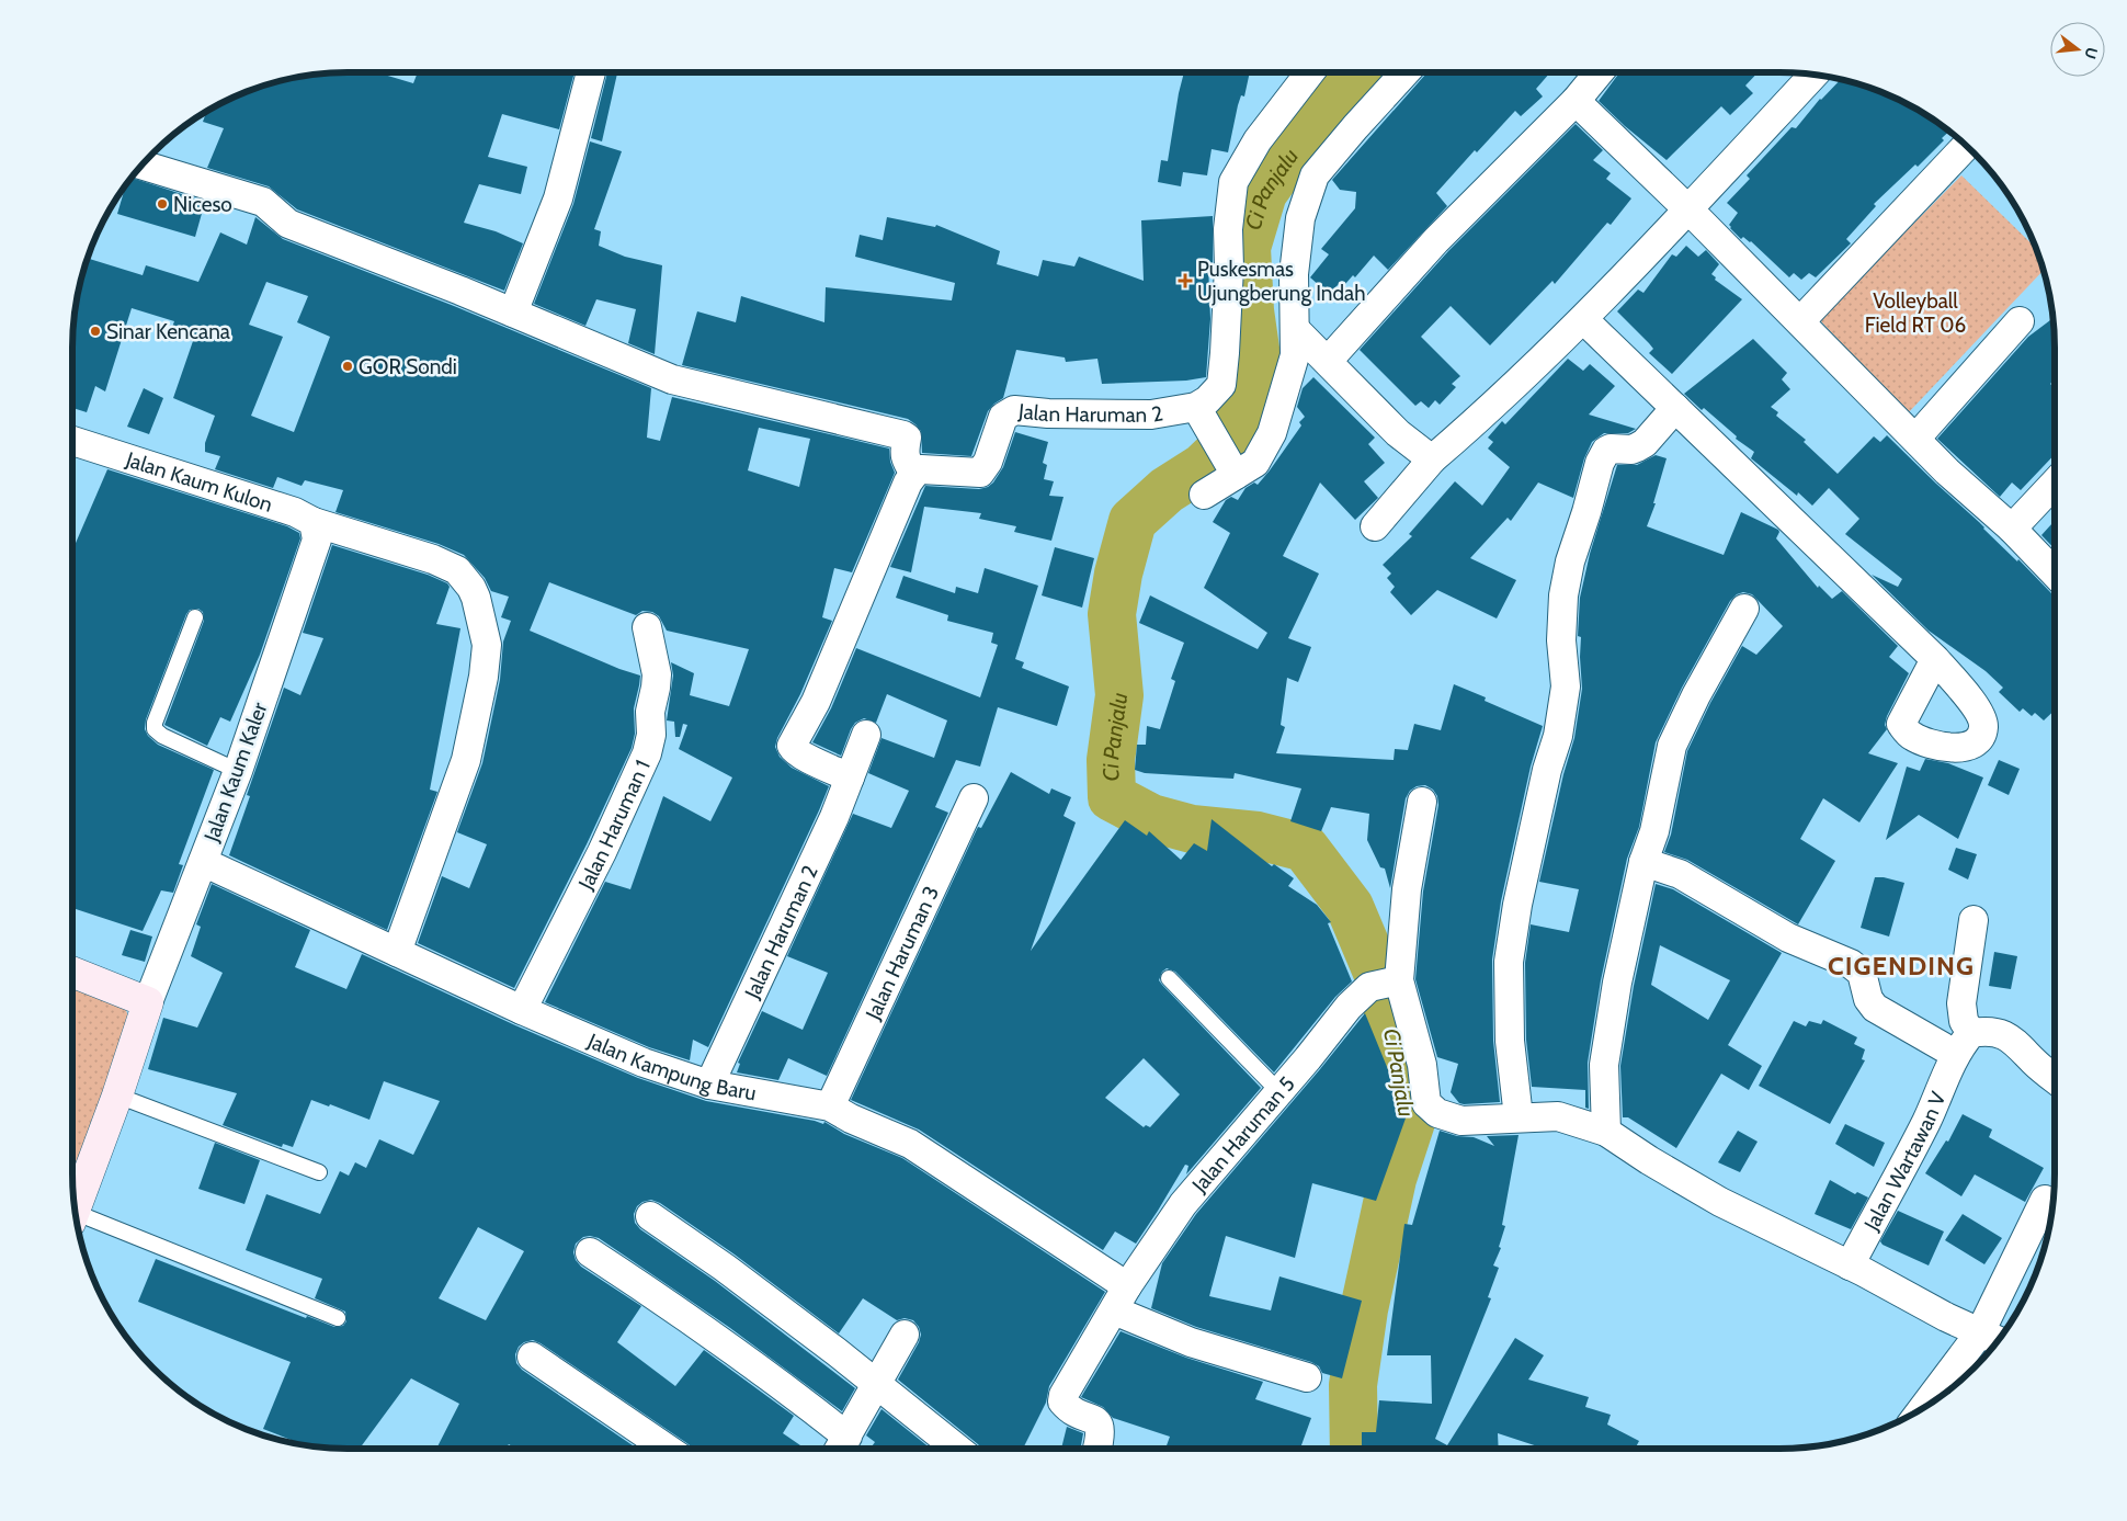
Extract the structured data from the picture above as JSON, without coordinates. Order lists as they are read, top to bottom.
{
  "streets": {
    "street": [
      "Jalan Haruman 2",
      "Jalan Kaum Kulon",
      "Jalan Kaum Kaler",
      "Jalan Haruman 1",
      "Jalan Haruman 3",
      "Jalan Kampung Baru",
      "Jalan Haruman 5",
      "Jalan Wartawan V"
    ]
  },
  "crossings": [
    ["Jalan Haruman 2", "Jalan Kampung Baru"],
    ["Jalan Kaum Kulon", "Jalan Kaum Kaler"],
    ["Jalan Kaum Kulon", "Jalan Kampung Baru"],
    ["Jalan Kaum Kaler", "Jalan Kampung Baru"],
    ["Jalan Haruman 1", "Jalan Kampung Baru"],
    ["Jalan Haruman 3", "Jalan Kampung Baru"],
    ["Jalan Kampung Baru", "Jalan Haruman 5"]
  ],
  "districts": ["CIGENDING"],
  "water": ["Ci Panjalu"],
  "parks": ["Volleyball Field RT 06"],
  "places": {
    "other": ["Niceso", "Sinar Kencana", "GOR Sondi"],
    "health": ["Puskesmas Ujungberung Indah"]
  },
  "north": "right"
}
